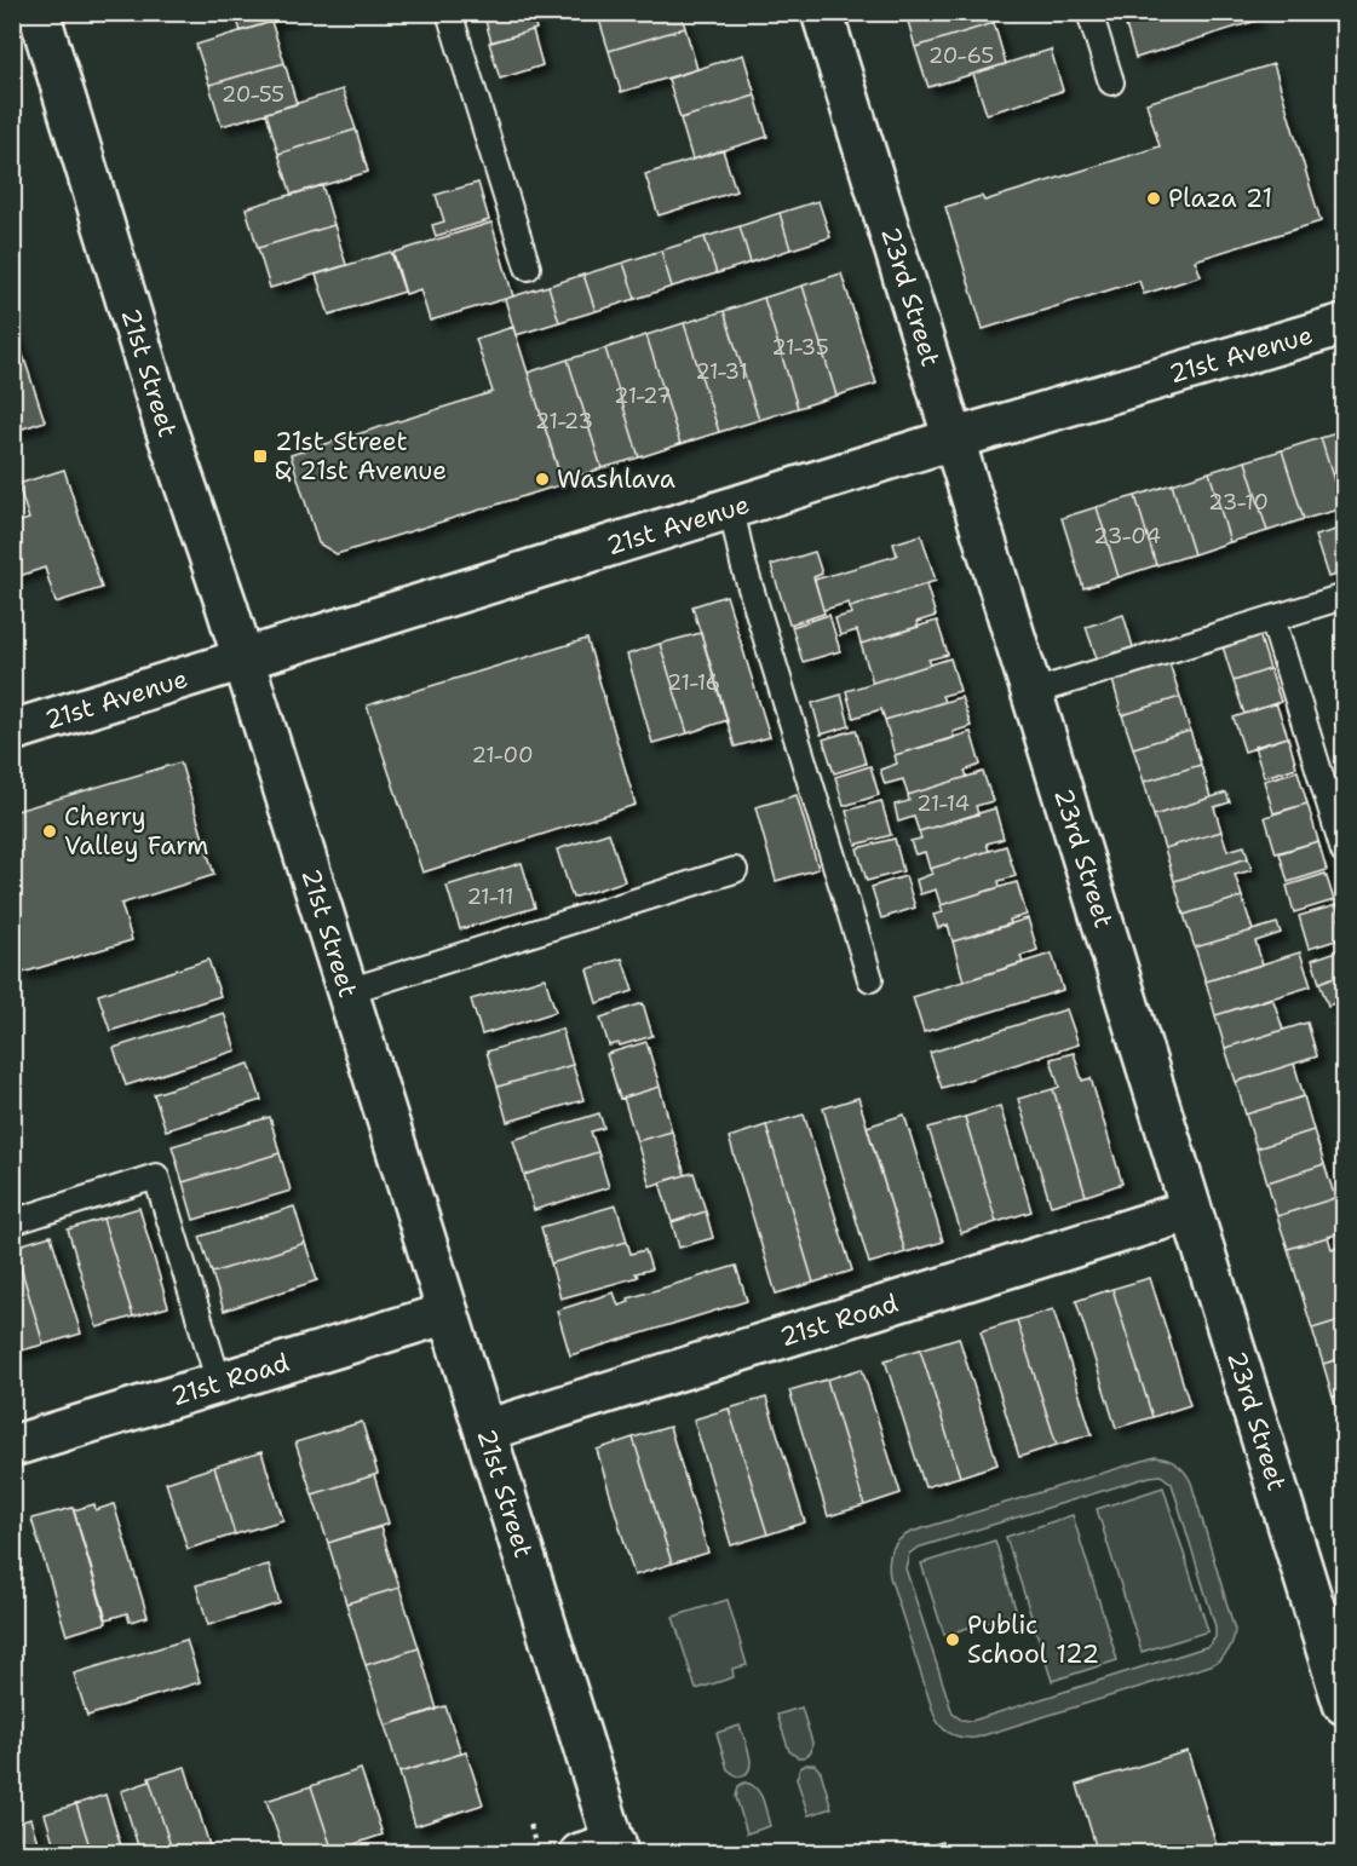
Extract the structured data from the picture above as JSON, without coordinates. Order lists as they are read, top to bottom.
{
  "streets": {
    "street": [
      "23rd Street",
      "21st Avenue",
      "21st Street",
      "21st Road"
    ]
  },
  "crossings": [
    ["23rd Street", "21st Avenue"],
    ["23rd Street", "21st Road"],
    ["21st Avenue", "21st Street"],
    ["21st Street", "21st Road"]
  ],
  "places": {
    "other": [
      "Plaza 21",
      "Washlava",
      "Cherry Valley Farm",
      "Public School 122"
    ],
    "transit": ["21st Street & 21st Avenue"]
  },
  "house_numbers": [
    "20-65",
    "20-55",
    "21-35",
    "21-31",
    "21-27",
    "21-23",
    "23-10",
    "23-04",
    "21-16",
    "21-00",
    "21-14",
    "21-11"
  ]
}
